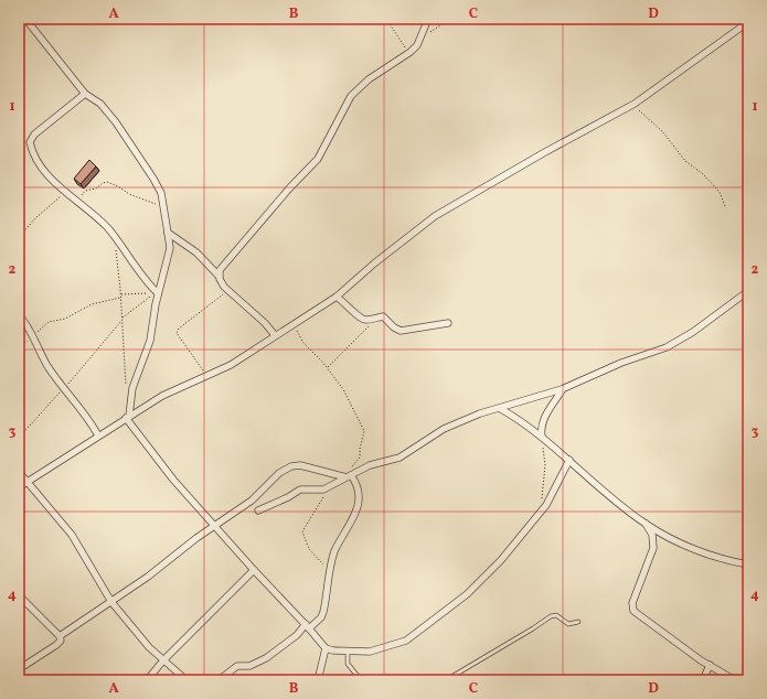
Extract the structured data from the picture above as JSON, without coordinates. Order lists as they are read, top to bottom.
{
  "grid": {
    "columns": [
      "A",
      "B",
      "C",
      "D"
    ],
    "rows": [
      "1",
      "2",
      "3",
      "4"
    ]
  }
}
